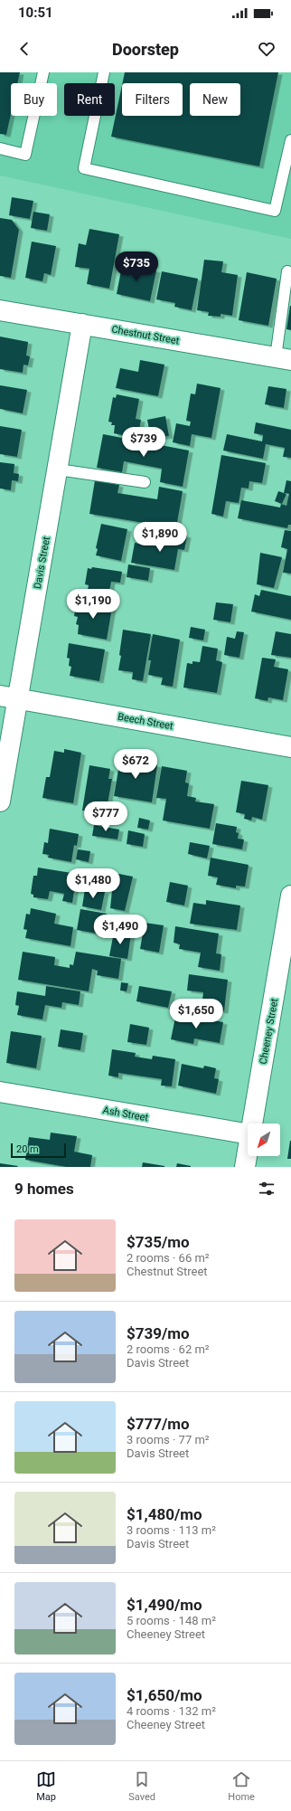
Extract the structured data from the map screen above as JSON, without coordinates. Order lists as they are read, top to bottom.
{
  "streets": {
    "street": [
      "Chestnut Street",
      "Davis Street",
      "Beech Street",
      "Cheeney Street",
      "Ash Street"
    ]
  },
  "crossings": [
    ["Chestnut Street", "Davis Street"],
    ["Davis Street", "Beech Street"]
  ],
  "scale_bar": "20 m",
  "north": "bottom left",
  "page": {
    "status": "10:51",
    "header": "Doorstep",
    "chip": [
      "Buy",
      "Rent",
      "Filters",
      "New"
    ],
    "price": [
      "$735",
      "$739",
      "$1,890",
      "$1,190",
      "$672",
      "$777",
      "$1,480",
      "$1,490",
      "$1,650"
    ],
    "scale": "20 m",
    "heading": "9 homes",
    "list": [
      {
        "name": "$735/mo",
        "note": "2 rooms · 66 m² · Chestnut Street"
      },
      {
        "name": "$739/mo",
        "note": "2 rooms · 62 m² · Davis Street"
      },
      {
        "name": "$777/mo",
        "note": "3 rooms · 77 m² · Davis Street"
      },
      {
        "name": "$1,480/mo",
        "note": "3 rooms · 113 m² · Davis Street"
      },
      {
        "name": "$1,490/mo",
        "note": "5 rooms · 148 m² · Cheeney Street"
      },
      {
        "name": "$1,650/mo",
        "note": "4 rooms · 132 m² · Cheeney Street"
      }
    ],
    "tabs": ["Map", "Saved", "Home"]
  }
}
